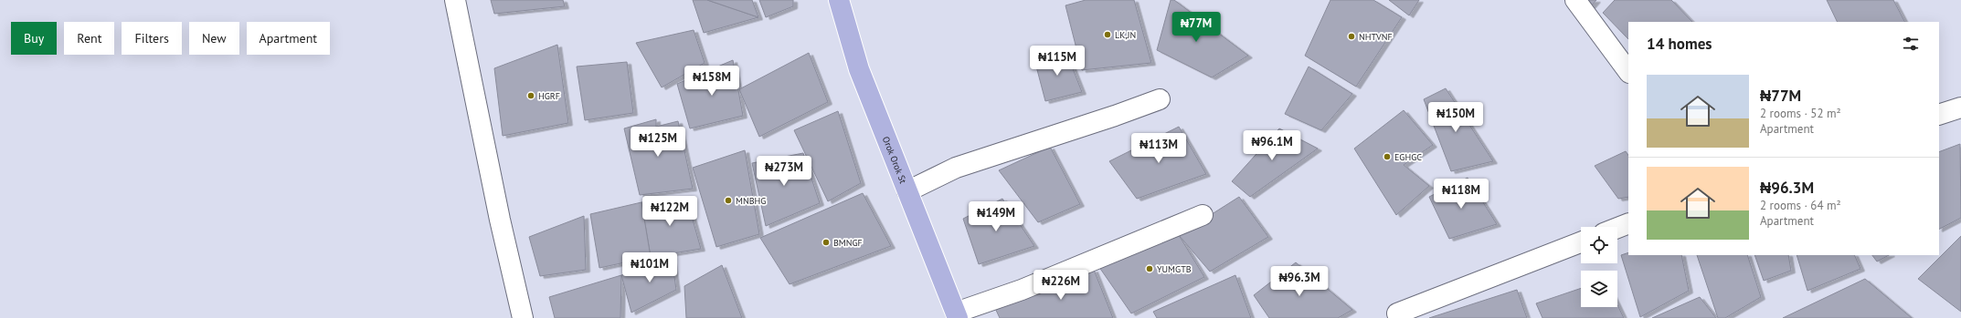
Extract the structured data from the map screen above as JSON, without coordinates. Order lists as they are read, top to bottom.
{
  "streets": {
    "main road": ["Orok Orok St"]
  },
  "places": [
    "LK,JN",
    "NHTVNF",
    "HGRF",
    "EGHGC",
    "MNBHG",
    "BMNGF",
    "YUMGTB"
  ],
  "page": {
    "price": [
      "₦77M",
      "₦115M",
      "₦158M",
      "₦150M",
      "₦125M",
      "₦96.1M",
      "₦113M",
      "₦273M",
      "₦118M",
      "₦122M",
      "₦149M",
      "₦101M",
      "₦96.3M",
      "₦226M"
    ],
    "chip": [
      "Buy",
      "Rent",
      "Filters",
      "New",
      "Apartment"
    ],
    "heading": "14 homes",
    "list": [
      {
        "name": "₦77M",
        "note": "2 rooms · 52 m² · Apartment"
      },
      {
        "name": "₦96.3M",
        "note": "2 rooms · 64 m² · Apartment"
      }
    ]
  }
}
